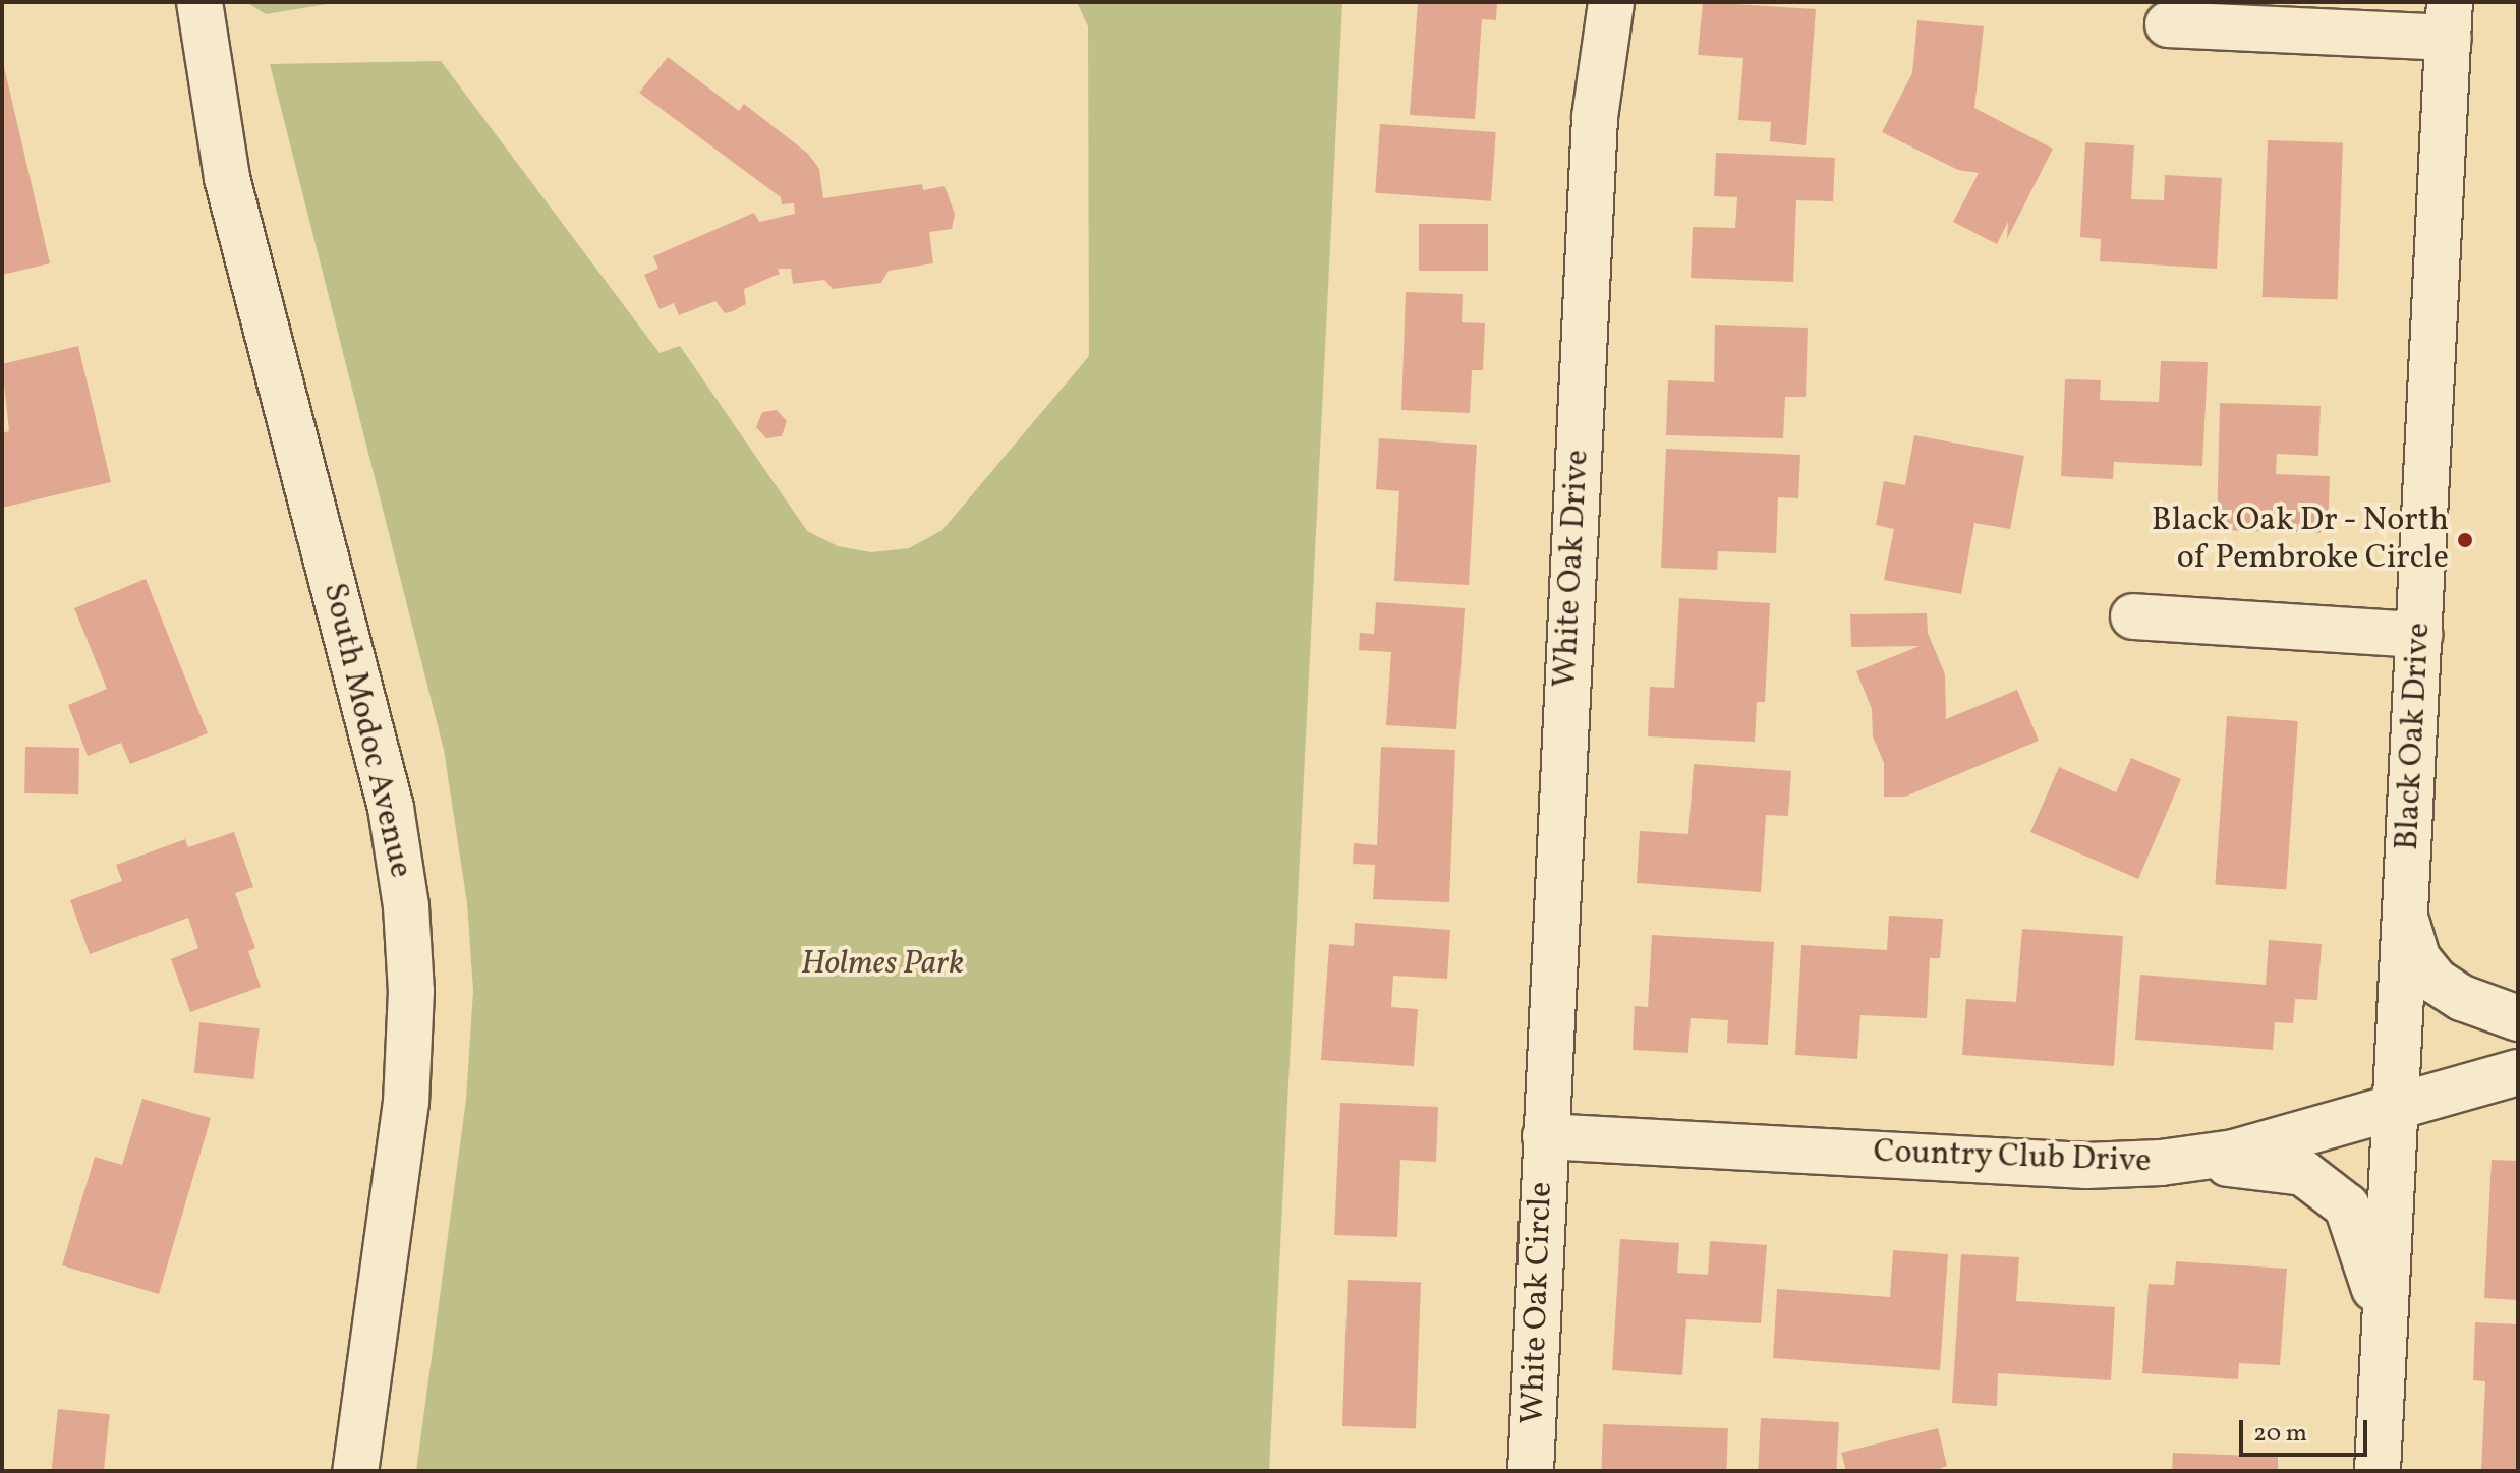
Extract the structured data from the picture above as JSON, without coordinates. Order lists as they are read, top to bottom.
{
  "streets": {
    "street": [
      "White Oak Drive",
      "South Modoc Avenue",
      "Black Oak Drive",
      "Country Club Drive",
      "White Oak Circle"
    ]
  },
  "crossings": [
    ["White Oak Drive", "Country Club Drive"],
    ["White Oak Drive", "White Oak Circle"],
    ["Black Oak Drive", "Country Club Drive"],
    ["Country Club Drive", "White Oak Circle"]
  ],
  "parks": ["Holmes Park"],
  "places": ["Black Oak Dr - North of Pembroke Circle"],
  "scale_bar": "20 m"
}
